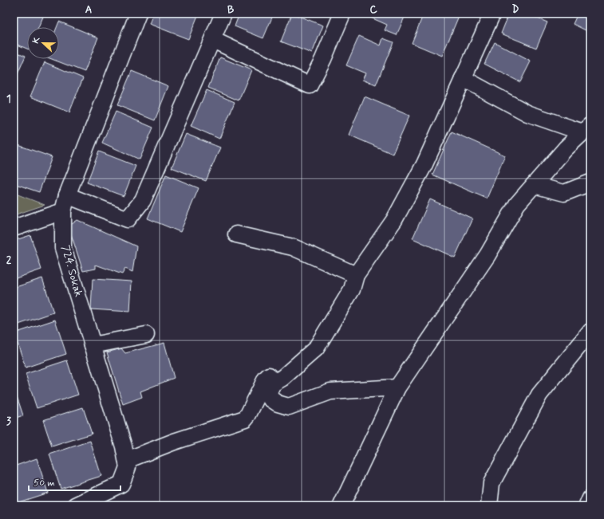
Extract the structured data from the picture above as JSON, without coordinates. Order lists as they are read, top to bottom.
{
  "streets": {
    "street": ["724. Sokak"]
  },
  "scale_bar": "50 m",
  "north": "left",
  "grid": {
    "columns": [
      "A",
      "B",
      "C",
      "D"
    ],
    "rows": ["1", "2", "3"]
  }
}
